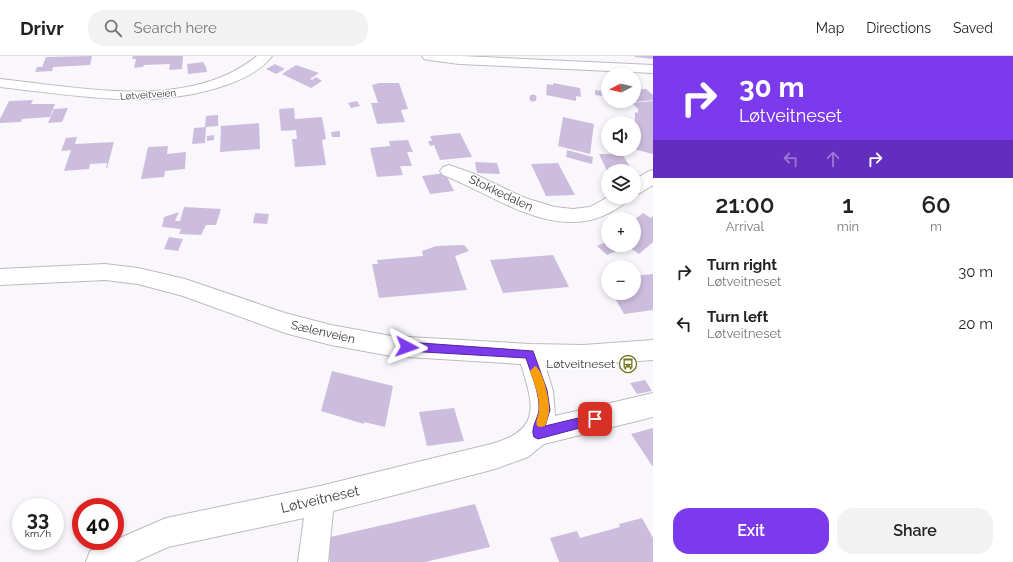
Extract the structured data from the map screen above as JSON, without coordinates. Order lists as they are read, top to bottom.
{
  "streets": {
    "street": [
      "Løtveitveien",
      "Stokkedalen",
      "Sælenveien",
      "Løtveitneset"
    ]
  },
  "places": {
    "bus stop": ["Løtveitneset"]
  },
  "north": "left",
  "page": {
    "header": "Drivr",
    "search": "Search here",
    "nav": ["Map", "Directions", "Saved"],
    "turn": ["30 m", "Løtveitneset"],
    "map_buttons": ["+", "−"],
    "eta": [
      "21:00",
      "Arrival",
      "1",
      "min",
      "60",
      "m"
    ],
    "list": [
      {
        "name": "Turn right",
        "note": "Løtveitneset",
        "value": "30 m"
      },
      {
        "name": "Turn left",
        "note": "Løtveitneset",
        "value": "20 m"
      }
    ],
    "speed": "33 km/h",
    "limit": "40",
    "buttons": ["Exit", "Share"]
  }
}
